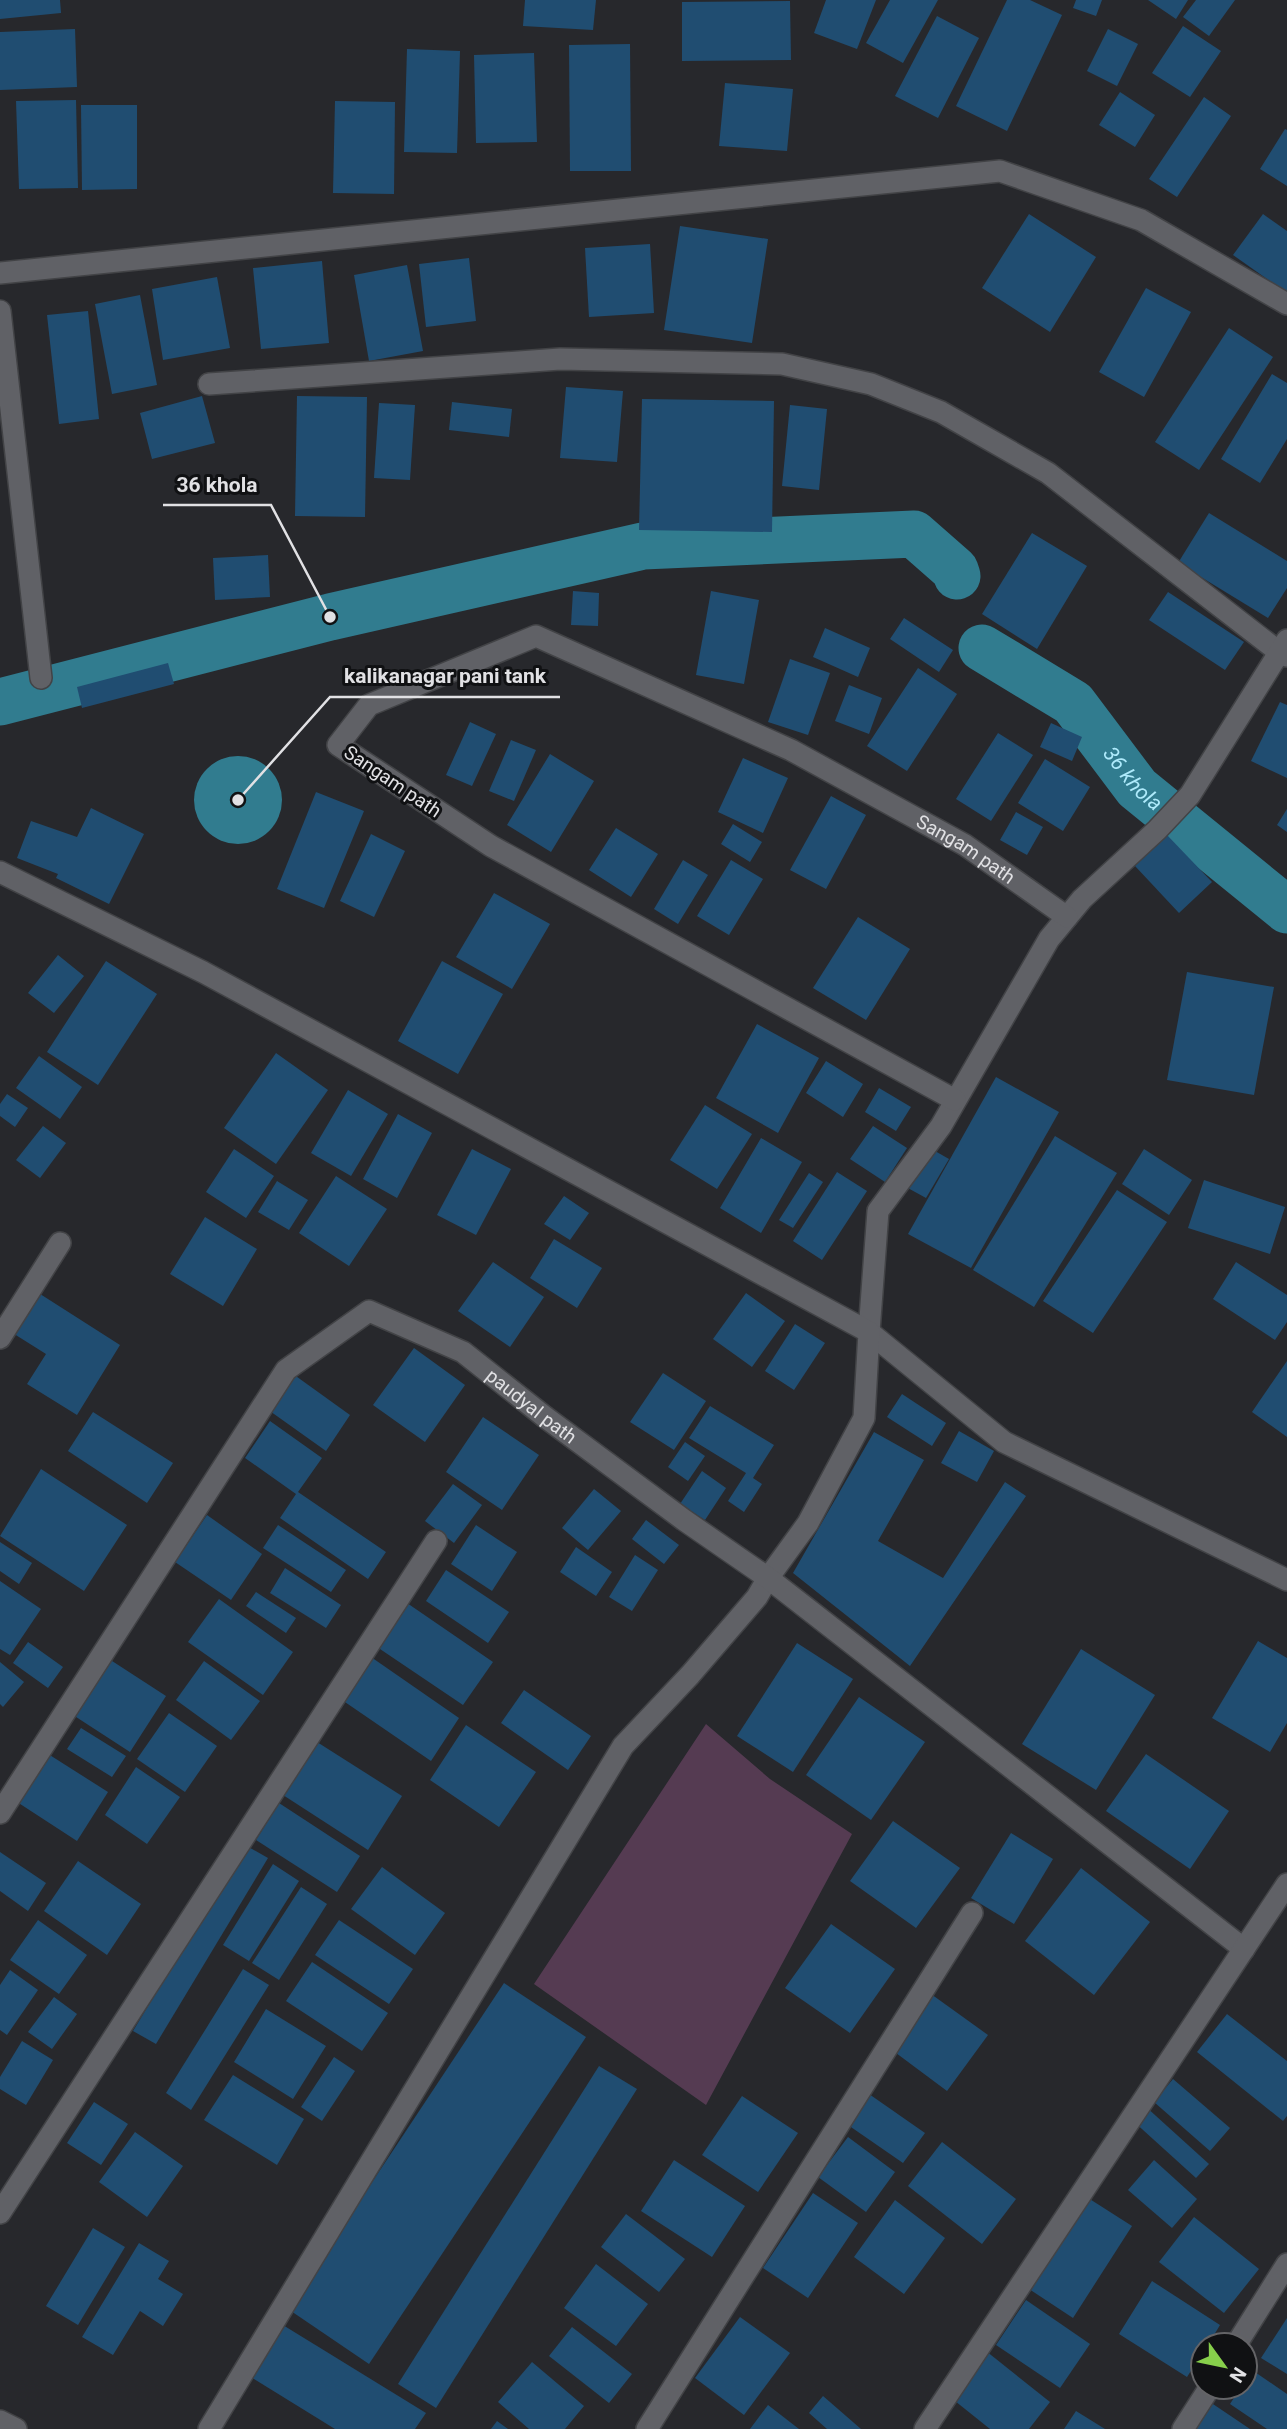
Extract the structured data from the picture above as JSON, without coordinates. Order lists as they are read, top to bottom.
{
  "streets": {
    "street": ["Sangam path", "paudyal path"]
  },
  "water": ["36 khola"],
  "places": ["36 khola", "kalikanagar pani tank"],
  "north": "bottom right"
}
